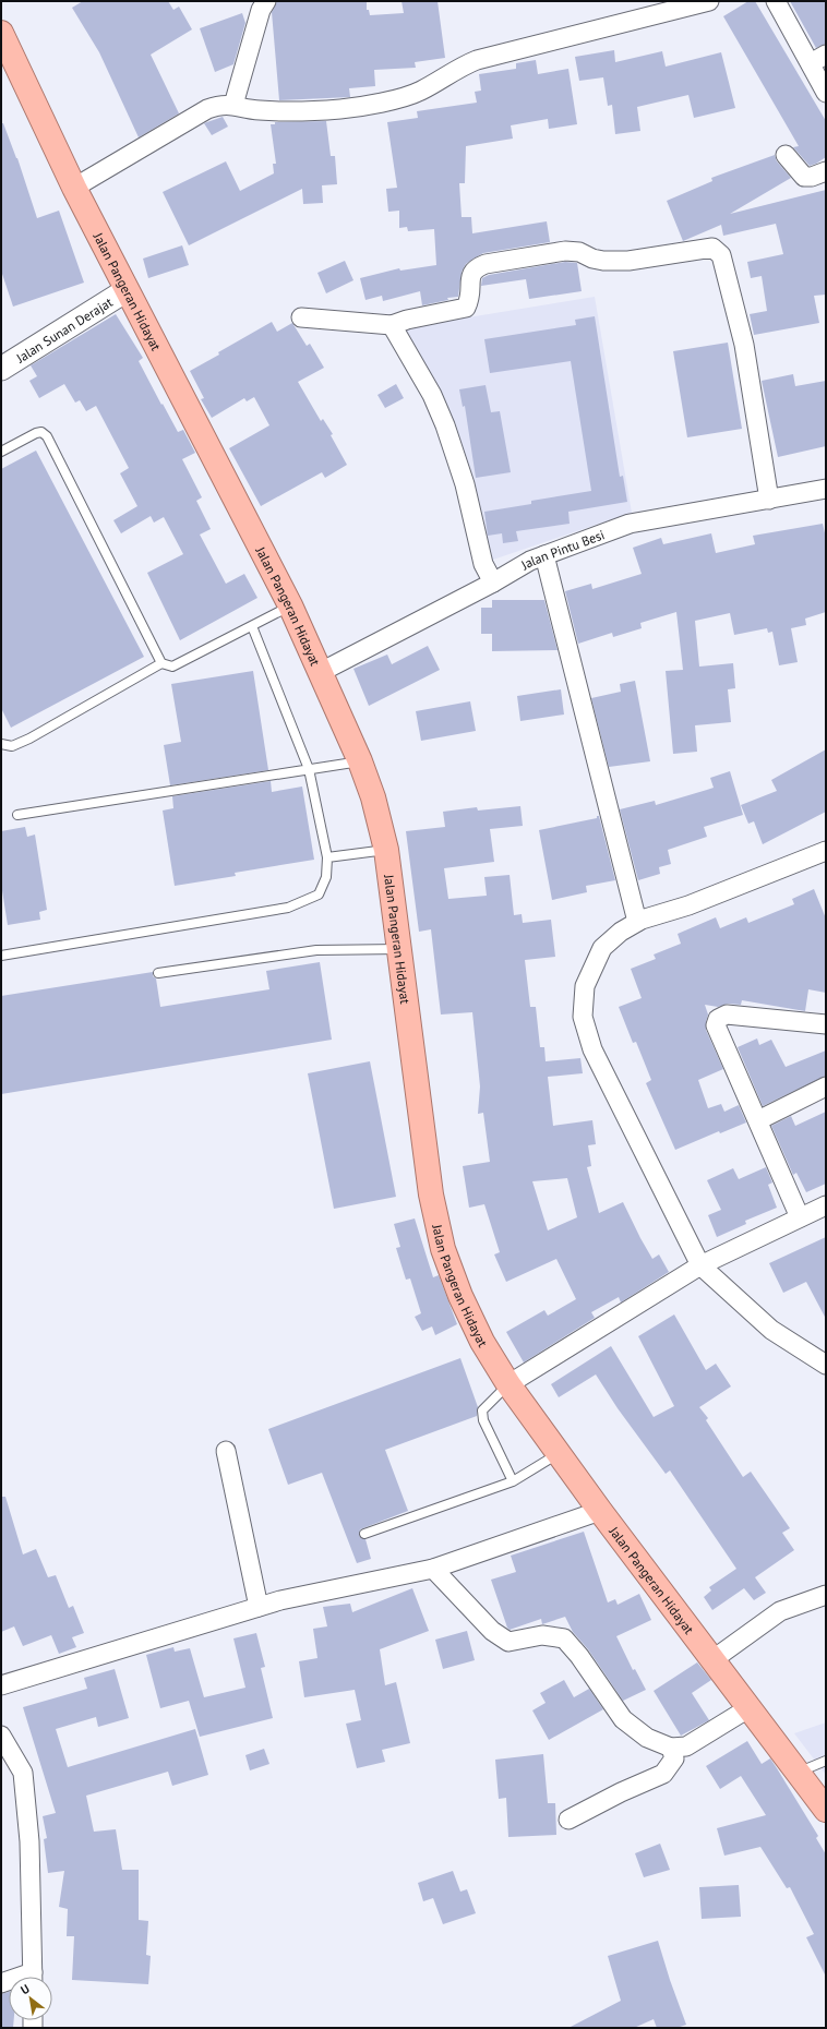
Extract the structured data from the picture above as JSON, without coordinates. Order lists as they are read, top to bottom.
{
  "streets": {
    "highway": ["Jalan Pangeran Hidayat"],
    "street": ["Jalan Sunan Derajat", "Jalan Pintu Besi"]
  },
  "crossings": [
    ["Jalan Pangeran Hidayat", "Jalan Sunan Derajat"],
    ["Jalan Pangeran Hidayat", "Jalan Pintu Besi"]
  ],
  "north": "top left"
}
